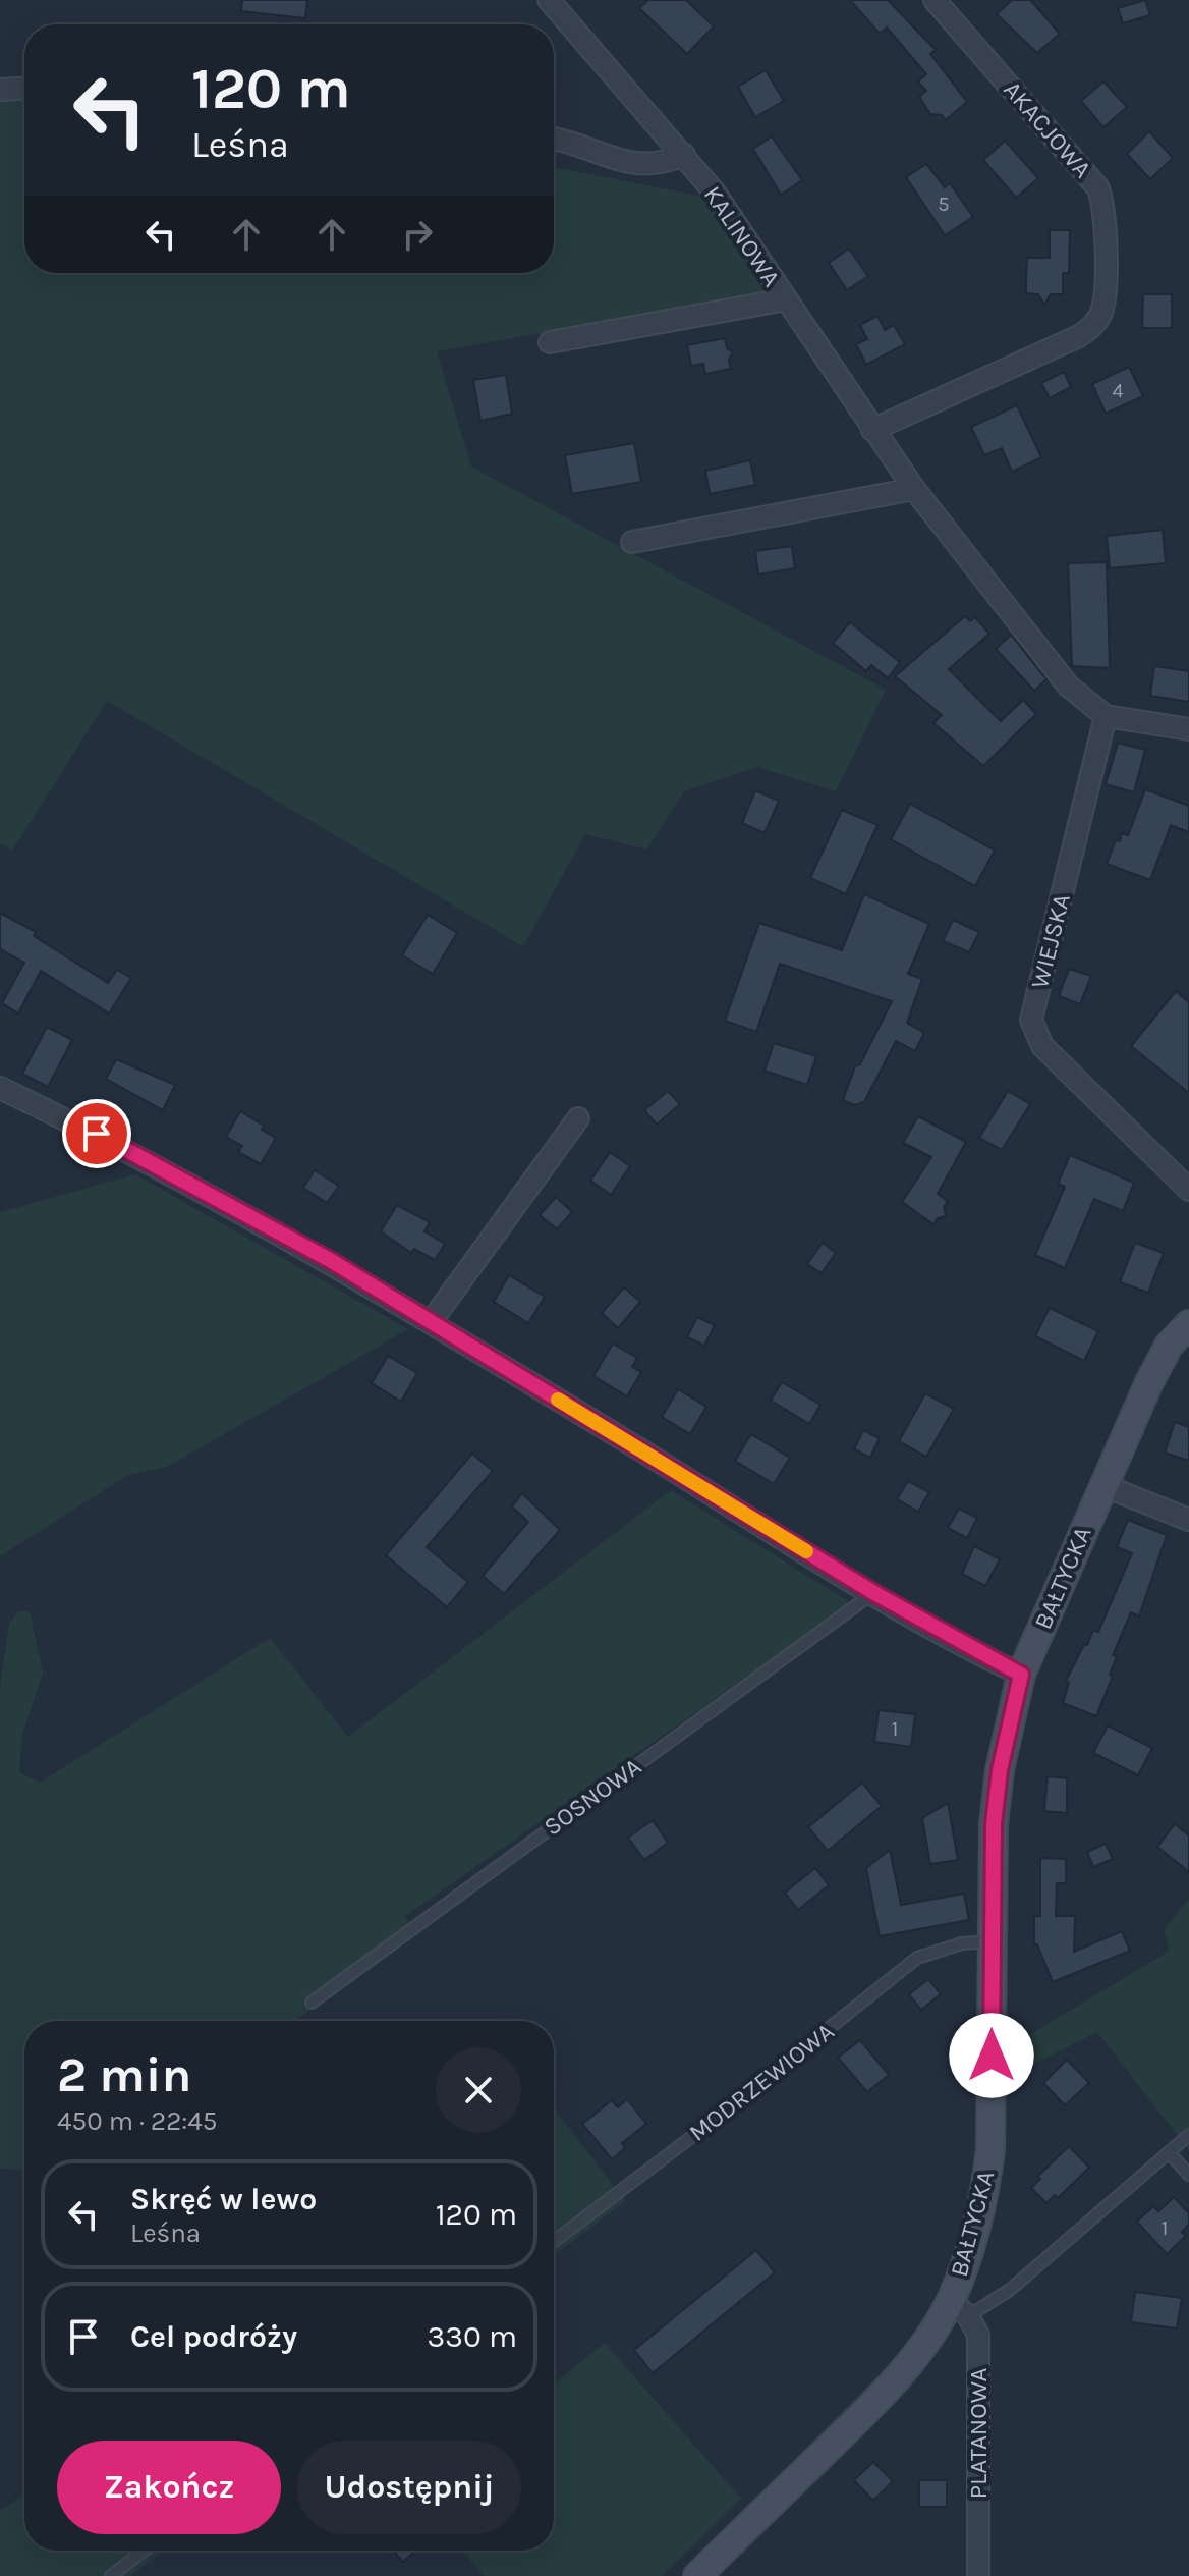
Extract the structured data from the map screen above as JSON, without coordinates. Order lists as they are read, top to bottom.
{
  "streets": {
    "street": [
      "AKACJOWA",
      "KALINOWA",
      "WIEJSKA",
      "BAŁTYCKA",
      "PLATANOWA"
    ],
    "lane": ["SOSNOWA", "MODRZEWIOWA"]
  },
  "crossings": [
    ["AKACJOWA", "KALINOWA"],
    ["KALINOWA", "WIEJSKA"],
    ["BAŁTYCKA", "MODRZEWIOWA"],
    ["BAŁTYCKA", "PLATANOWA"]
  ],
  "house_numbers": [
    "5",
    "4",
    "1",
    "1"
  ],
  "page": {
    "turn": ["120 m", "Leśna"],
    "heading": ["2 min", "450 m · 22:45"],
    "list": [
      {
        "name": "Skręć w lewo",
        "note": "Leśna",
        "value": "120 m"
      },
      {
        "name": "Cel podróży",
        "value": "330 m"
      }
    ],
    "buttons": ["Zakończ", "Udostępnij"]
  }
}
